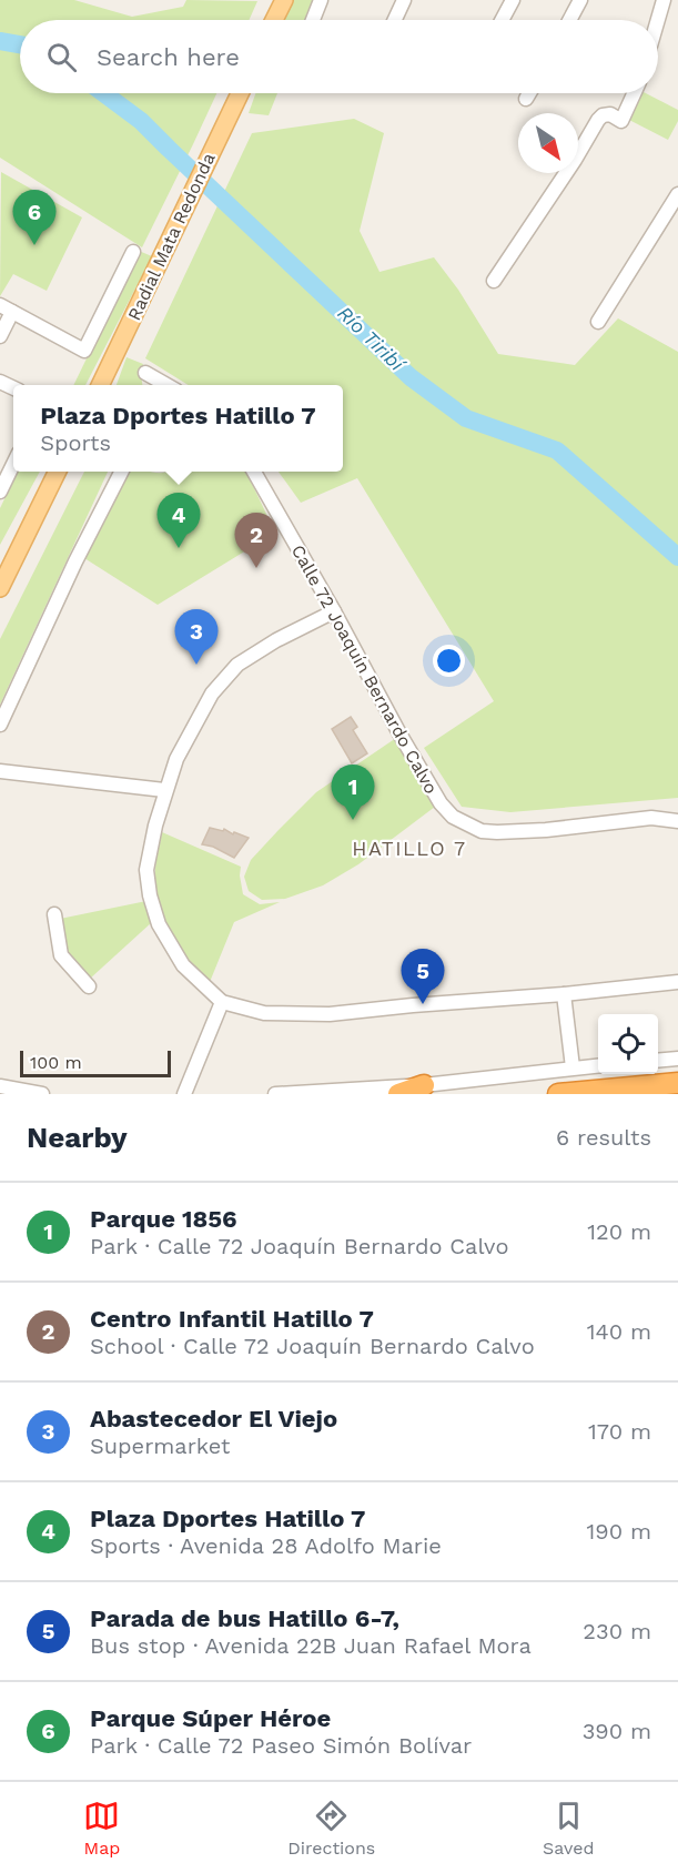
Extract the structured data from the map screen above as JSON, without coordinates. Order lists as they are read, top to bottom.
{
  "streets": {
    "main road": ["Radial Mata Redonda"],
    "street": ["Calle 72 Joaquín Bernardo Calvo"]
  },
  "districts": ["HATILLO 7"],
  "water": ["Río Tiribí"],
  "scale_bar": "100 m",
  "north": "bottom right",
  "page": {
    "search": "Search here",
    "pins": [
      "6",
      "4",
      "2",
      "3",
      "1",
      "5"
    ],
    "popup": ["Plaza Dportes Hatillo 7", "Sports"],
    "scale": "100 m",
    "heading": ["Nearby", "6 results"],
    "list": [
      {
        "mark": "1",
        "name": "Parque 1856",
        "note": "Park · Calle 72 Joaquín Bernardo Calvo",
        "value": "120 m"
      },
      {
        "mark": "2",
        "name": "Centro Infantil Hatillo 7",
        "note": "School · Calle 72 Joaquín Bernardo Calvo",
        "value": "140 m"
      },
      {
        "mark": "3",
        "name": "Abastecedor El Viejo",
        "note": "Supermarket",
        "value": "170 m"
      },
      {
        "mark": "4",
        "name": "Plaza Dportes Hatillo 7",
        "note": "Sports · Avenida 28 Adolfo Marie",
        "value": "190 m"
      },
      {
        "mark": "5",
        "name": "Parada de bus Hatillo 6-7,",
        "note": "Bus stop · Avenida 22B Juan Rafael Mora",
        "value": "230 m"
      },
      {
        "mark": "6",
        "name": "Parque Súper Héroe",
        "note": "Park · Calle 72 Paseo Simón Bolívar",
        "value": "390 m"
      }
    ],
    "nav": ["Map", "Directions", "Saved"]
  }
}
